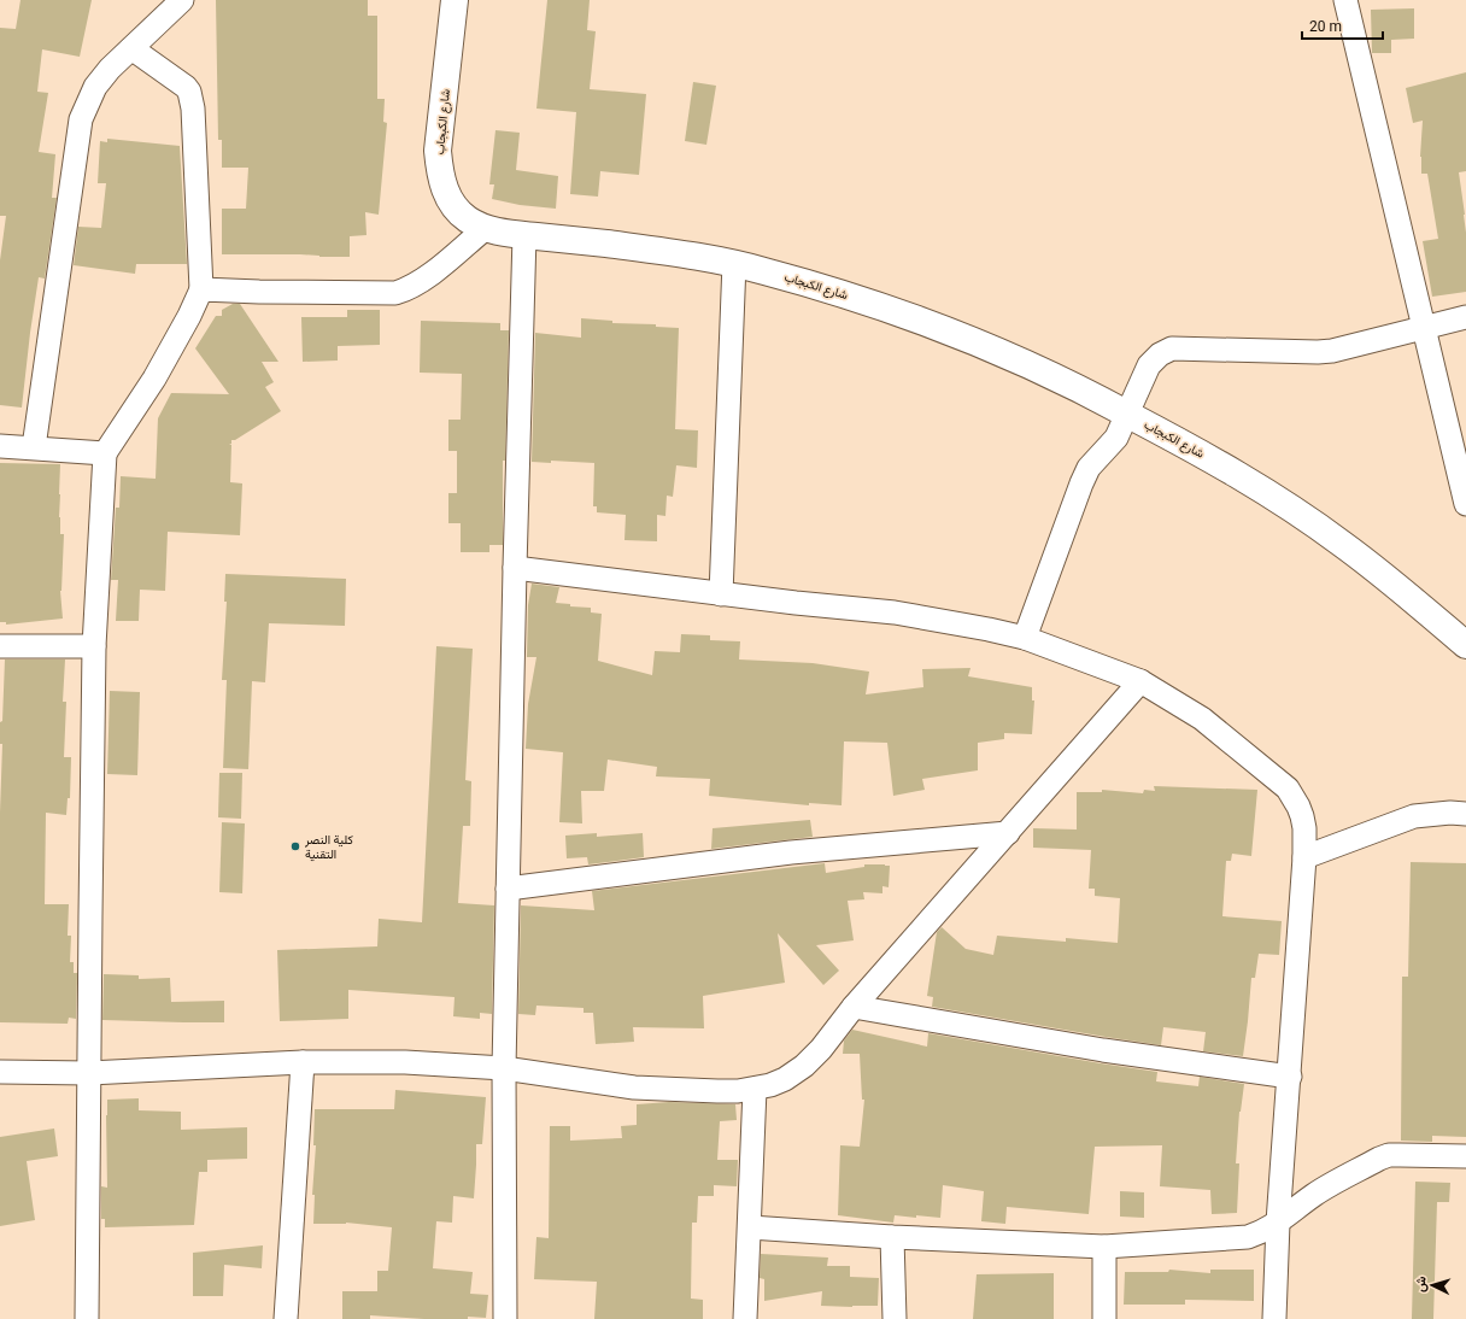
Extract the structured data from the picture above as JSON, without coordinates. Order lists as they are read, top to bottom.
{
  "streets": {
    "main road": ["شارع الكبجاب"]
  },
  "places": ["كلية النصر التقنية"],
  "scale_bar": "20 m",
  "north": "left"
}
